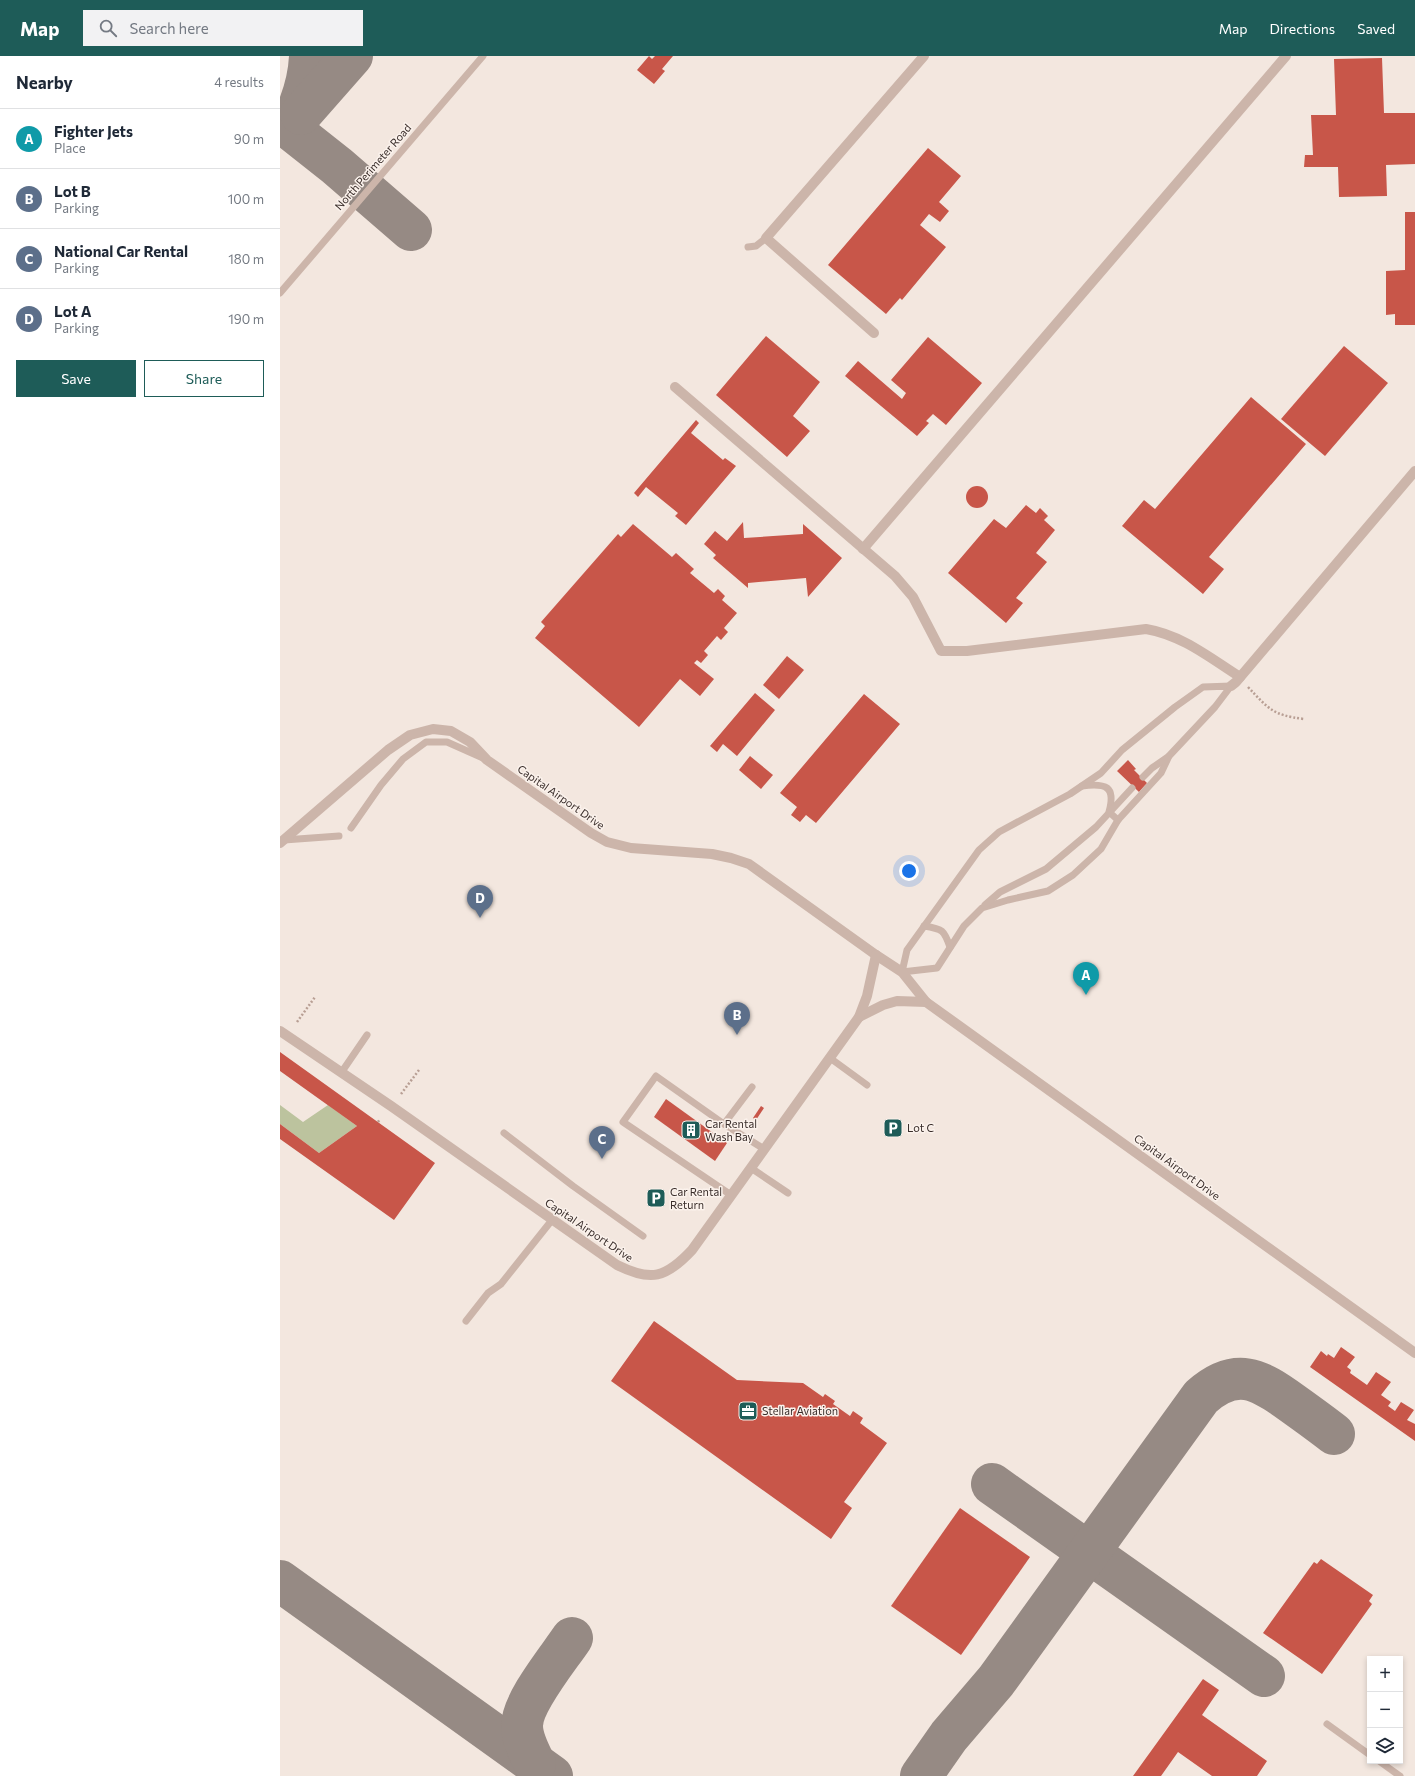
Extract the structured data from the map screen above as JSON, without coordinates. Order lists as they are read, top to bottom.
{
  "streets": {
    "street": ["Capital Airport Drive"],
    "lane": ["North Perimeter Road"]
  },
  "places": {
    "parking": ["Lot C", "Car Rental Return"],
    "building": ["Car Rental Wash Bay"],
    "office": ["Stellar Aviation"]
  },
  "page": {
    "header": "Map",
    "search": "Search here",
    "nav": ["Map", "Directions", "Saved"],
    "heading": ["Nearby", "4 results"],
    "list": [
      {
        "mark": "A",
        "name": "Fighter Jets",
        "note": "Place",
        "value": "90 m"
      },
      {
        "mark": "B",
        "name": "Lot B",
        "note": "Parking",
        "value": "100 m"
      },
      {
        "mark": "C",
        "name": "National Car Rental",
        "note": "Parking",
        "value": "180 m"
      },
      {
        "mark": "D",
        "name": "Lot A",
        "note": "Parking",
        "value": "190 m"
      }
    ],
    "buttons": ["Save", "Share"],
    "pins": [
      "D",
      "A",
      "B",
      "C"
    ],
    "map_buttons": ["+", "−"]
  }
}
